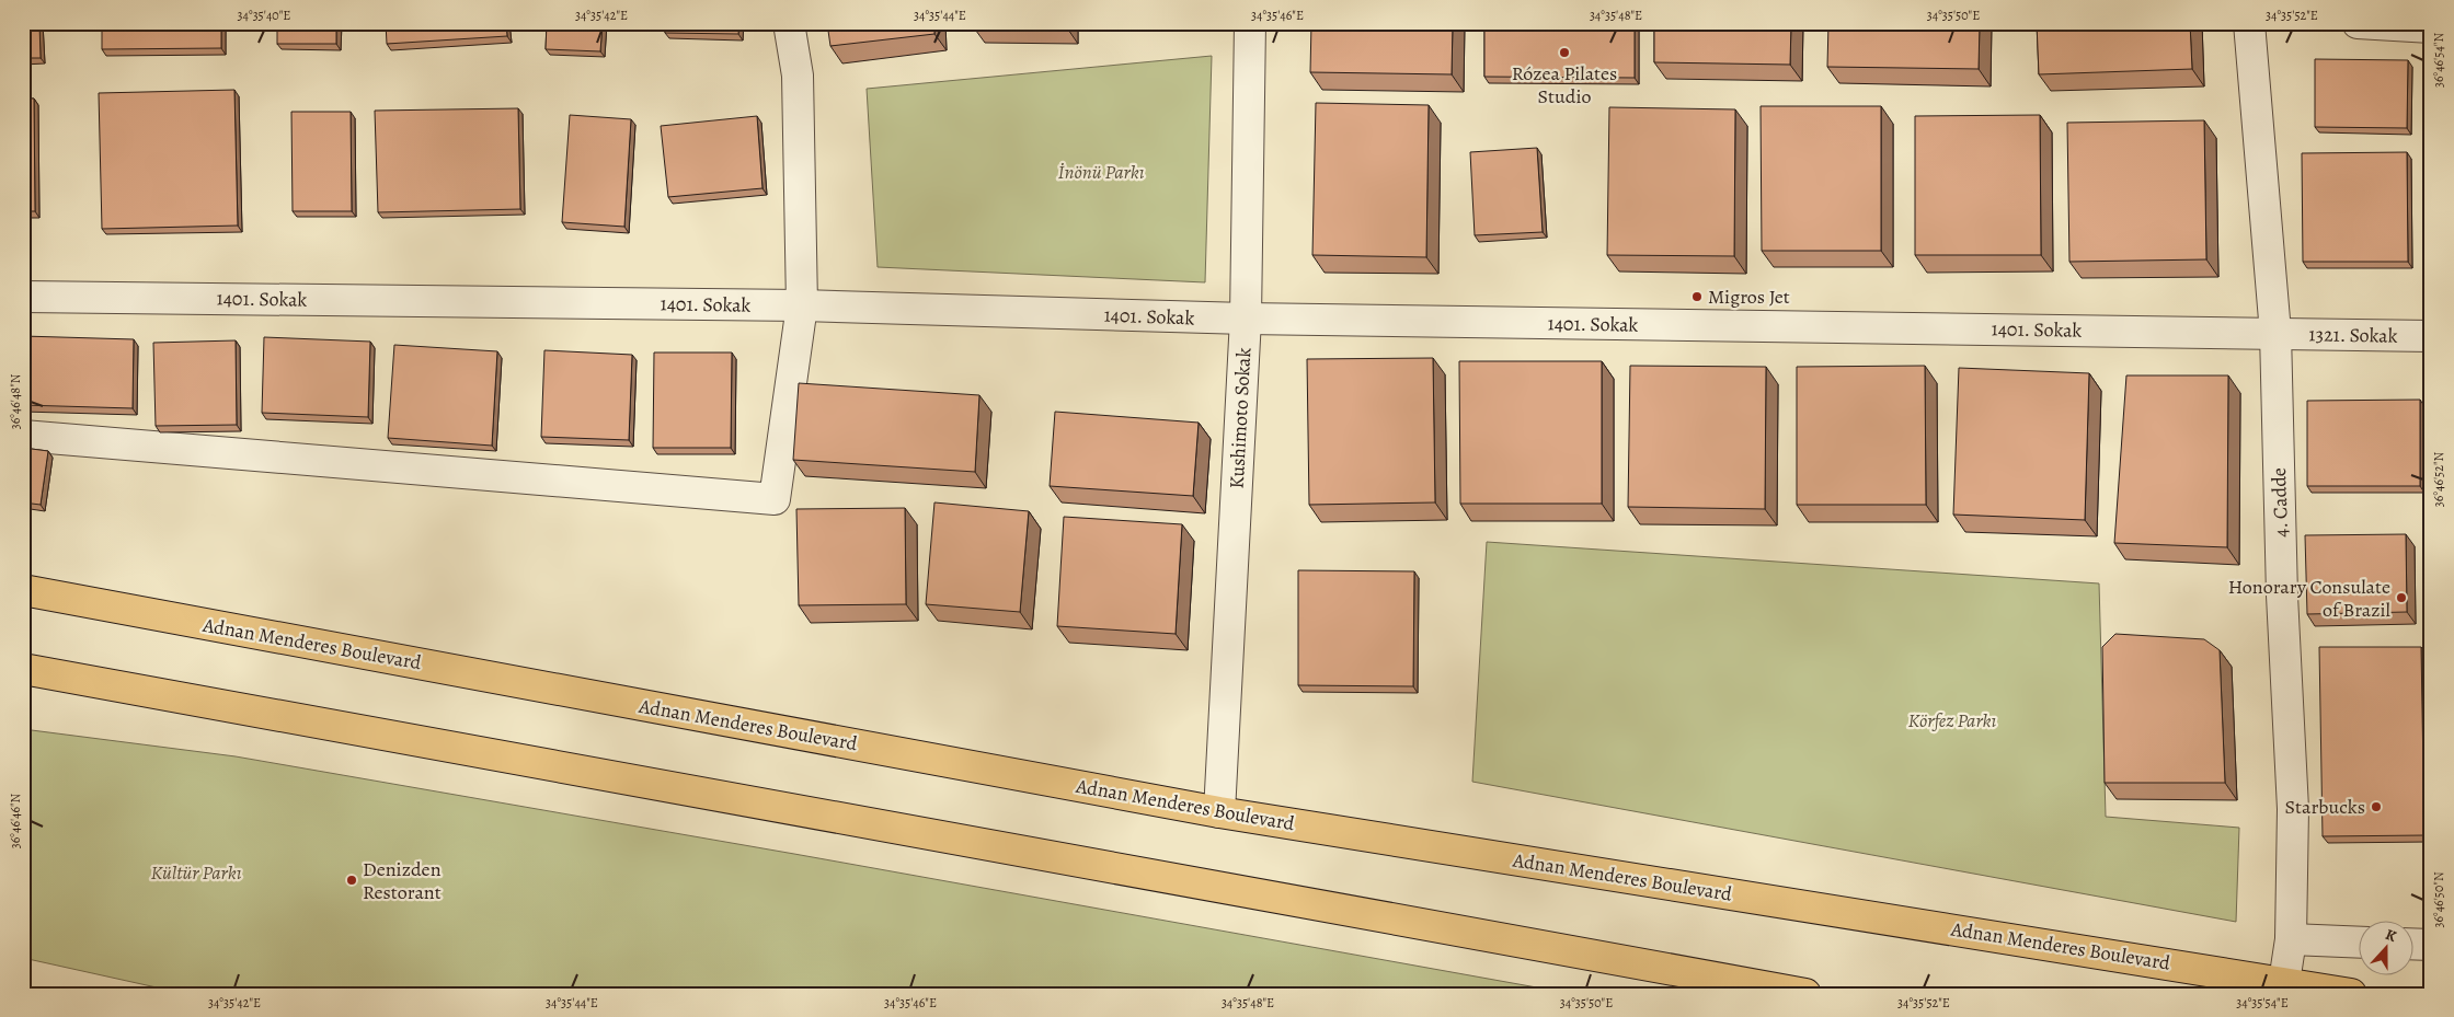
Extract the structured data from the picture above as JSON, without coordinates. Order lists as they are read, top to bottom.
{
  "streets": {
    "main road": ["Adnan Menderes Boulevard"],
    "street": [
      "1401. Sokak",
      "1321. Sokak",
      "Kushimoto Sokak",
      "4. Cadde"
    ]
  },
  "crossings": [
    ["1401. Sokak", "1321. Sokak"],
    ["1401. Sokak", "Kushimoto Sokak"],
    ["1401. Sokak", "4. Cadde"],
    ["1321. Sokak", "4. Cadde"],
    ["Kushimoto Sokak", "Adnan Menderes Boulevard"],
    ["4. Cadde", "Adnan Menderes Boulevard"]
  ],
  "parks": ["İnönü Parkı", "Körfez Parkı", "Kültür Parkı"],
  "places": [
    "Rózea Pilates Studio",
    "Migros Jet",
    "Honorary Consulate of Brazil",
    "Starbucks",
    "Denizden Restorant"
  ],
  "north": "top",
  "coordinates": [
    "34°35'40\"E",
    "34°35'42\"E",
    "34°35'44\"E",
    "34°35'46\"E",
    "34°35'48\"E",
    "34°35'50\"E",
    "34°35'52\"E",
    "36°46'54\"N",
    "36°46'48\"N",
    "36°46'52\"N",
    "36°46'46\"N",
    "36°46'50\"N",
    "34°35'54\"E"
  ]
}
